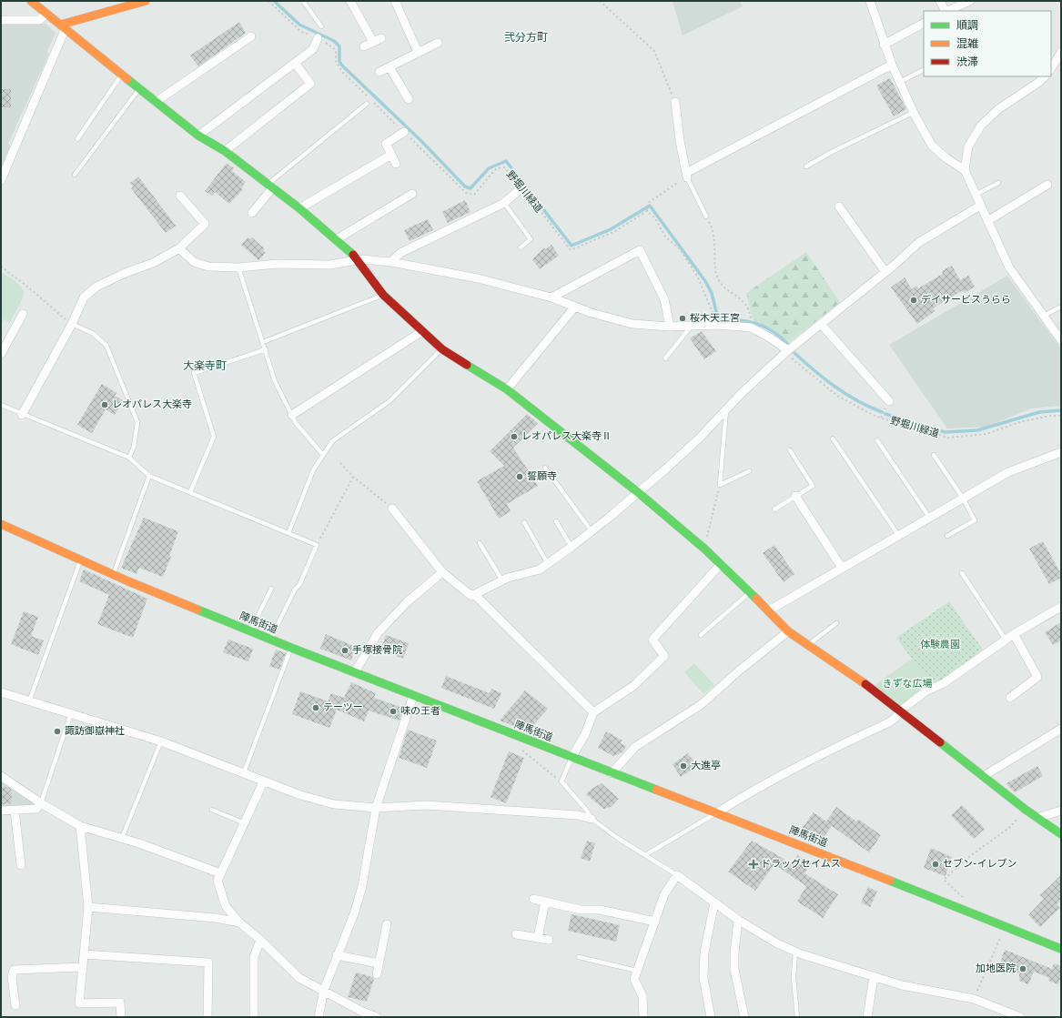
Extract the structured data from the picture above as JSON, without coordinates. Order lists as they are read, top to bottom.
{
  "streets": {
    "street": ["陣馬街道"],
    "path": ["野堀川緑道"]
  },
  "districts": ["弐分方町", "大楽寺町"],
  "parks": ["体験農園", "きずな広場"],
  "places": {
    "other": [
      "デイサービスうらら",
      "桜木天王宮",
      "レオパレス大楽寺",
      "レオパレス大楽寺Ⅱ",
      "誓願寺",
      "手塚接骨院",
      "テーツー",
      "味の王者",
      "諏訪御嶽神社",
      "大進亭",
      "セブン-イレブン",
      "加地医院"
    ],
    "health": ["ドラッグセイムス"]
  },
  "legend": ["順調", "混雑", "渋滞"]
}
